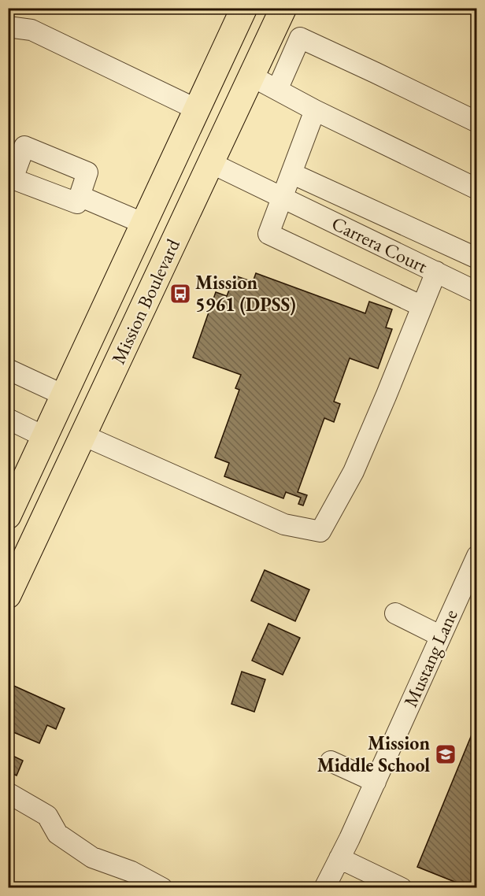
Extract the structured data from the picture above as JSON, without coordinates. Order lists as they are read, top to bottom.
{
  "streets": {
    "main road": ["Mission Boulevard"],
    "street": ["Carrera Court", "Mustang Lane"]
  },
  "crossings": [
    ["Carrera Court", "Mission Boulevard"]
  ],
  "places": {
    "bus stop": ["Mission 5961 (DPSS)"],
    "school or university": ["Mission Middle School"]
  }
}
